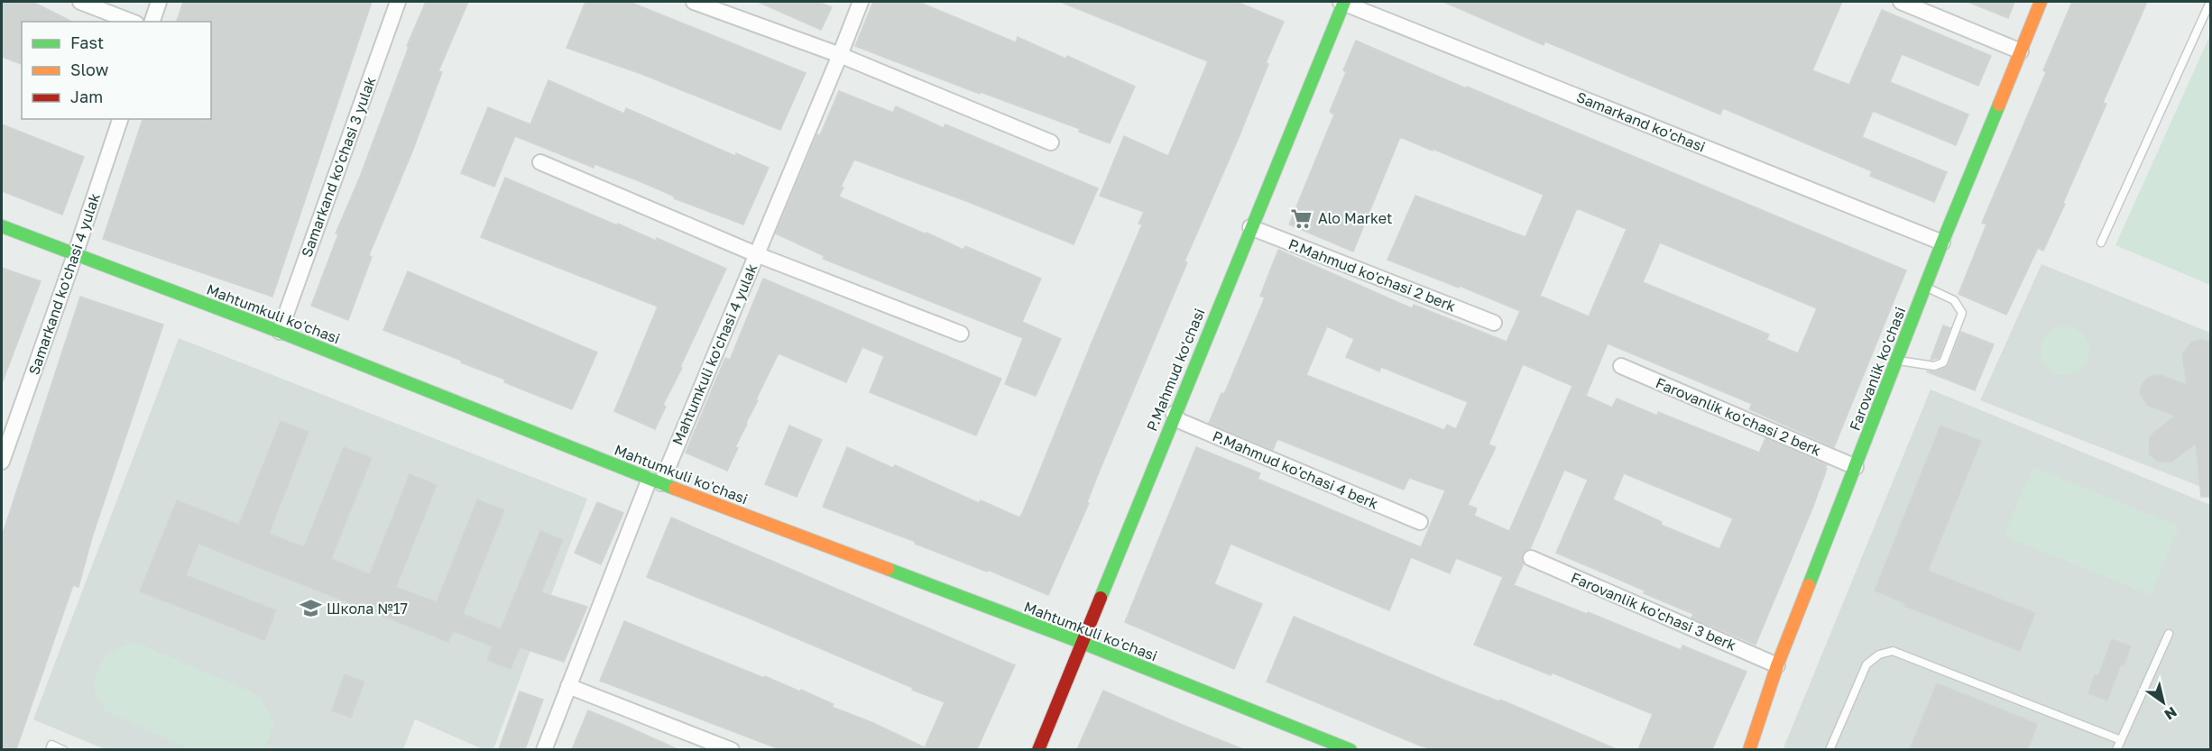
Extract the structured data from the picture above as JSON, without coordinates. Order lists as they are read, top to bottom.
{
  "streets": {
    "street": [
      "Samarkand ko'chasi",
      "Samarkand ko'chasi 3 yulak",
      "P.Mahmud ko'chasi 2 berk",
      "Samarkand ko'chasi 4 yulak",
      "Mahtumkuli ko'chasi",
      "Mahtumkuli ko'chasi 4 yulak",
      "Farovanlik ko'chasi",
      "P.Mahmud ko'chasi",
      "Farovanlik ko'chasi 2 berk",
      "P.Mahmud ko'chasi 4 berk",
      "Farovanlik ko'chasi 3 berk"
    ]
  },
  "crossings": [
    ["Samarkand ko'chasi", "Farovanlik ko'chasi"],
    ["Samarkand ko'chasi", "P.Mahmud ko'chasi"],
    ["Samarkand ko'chasi 3 yulak", "Mahtumkuli ko'chasi"],
    ["P.Mahmud ko'chasi 2 berk", "P.Mahmud ko'chasi"],
    ["Samarkand ko'chasi 4 yulak", "Mahtumkuli ko'chasi"],
    ["Mahtumkuli ko'chasi", "Mahtumkuli ko'chasi 4 yulak"],
    ["Mahtumkuli ko'chasi", "P.Mahmud ko'chasi"],
    ["Farovanlik ko'chasi", "Farovanlik ko'chasi 2 berk"],
    ["Farovanlik ko'chasi", "Farovanlik ko'chasi 3 berk"],
    ["P.Mahmud ko'chasi", "P.Mahmud ko'chasi 4 berk"]
  ],
  "places": {
    "supermarket": ["Alo Market"],
    "school or university": ["Школа №17"]
  },
  "legend": ["Fast", "Slow", "Jam"],
  "north": "bottom right"
}
